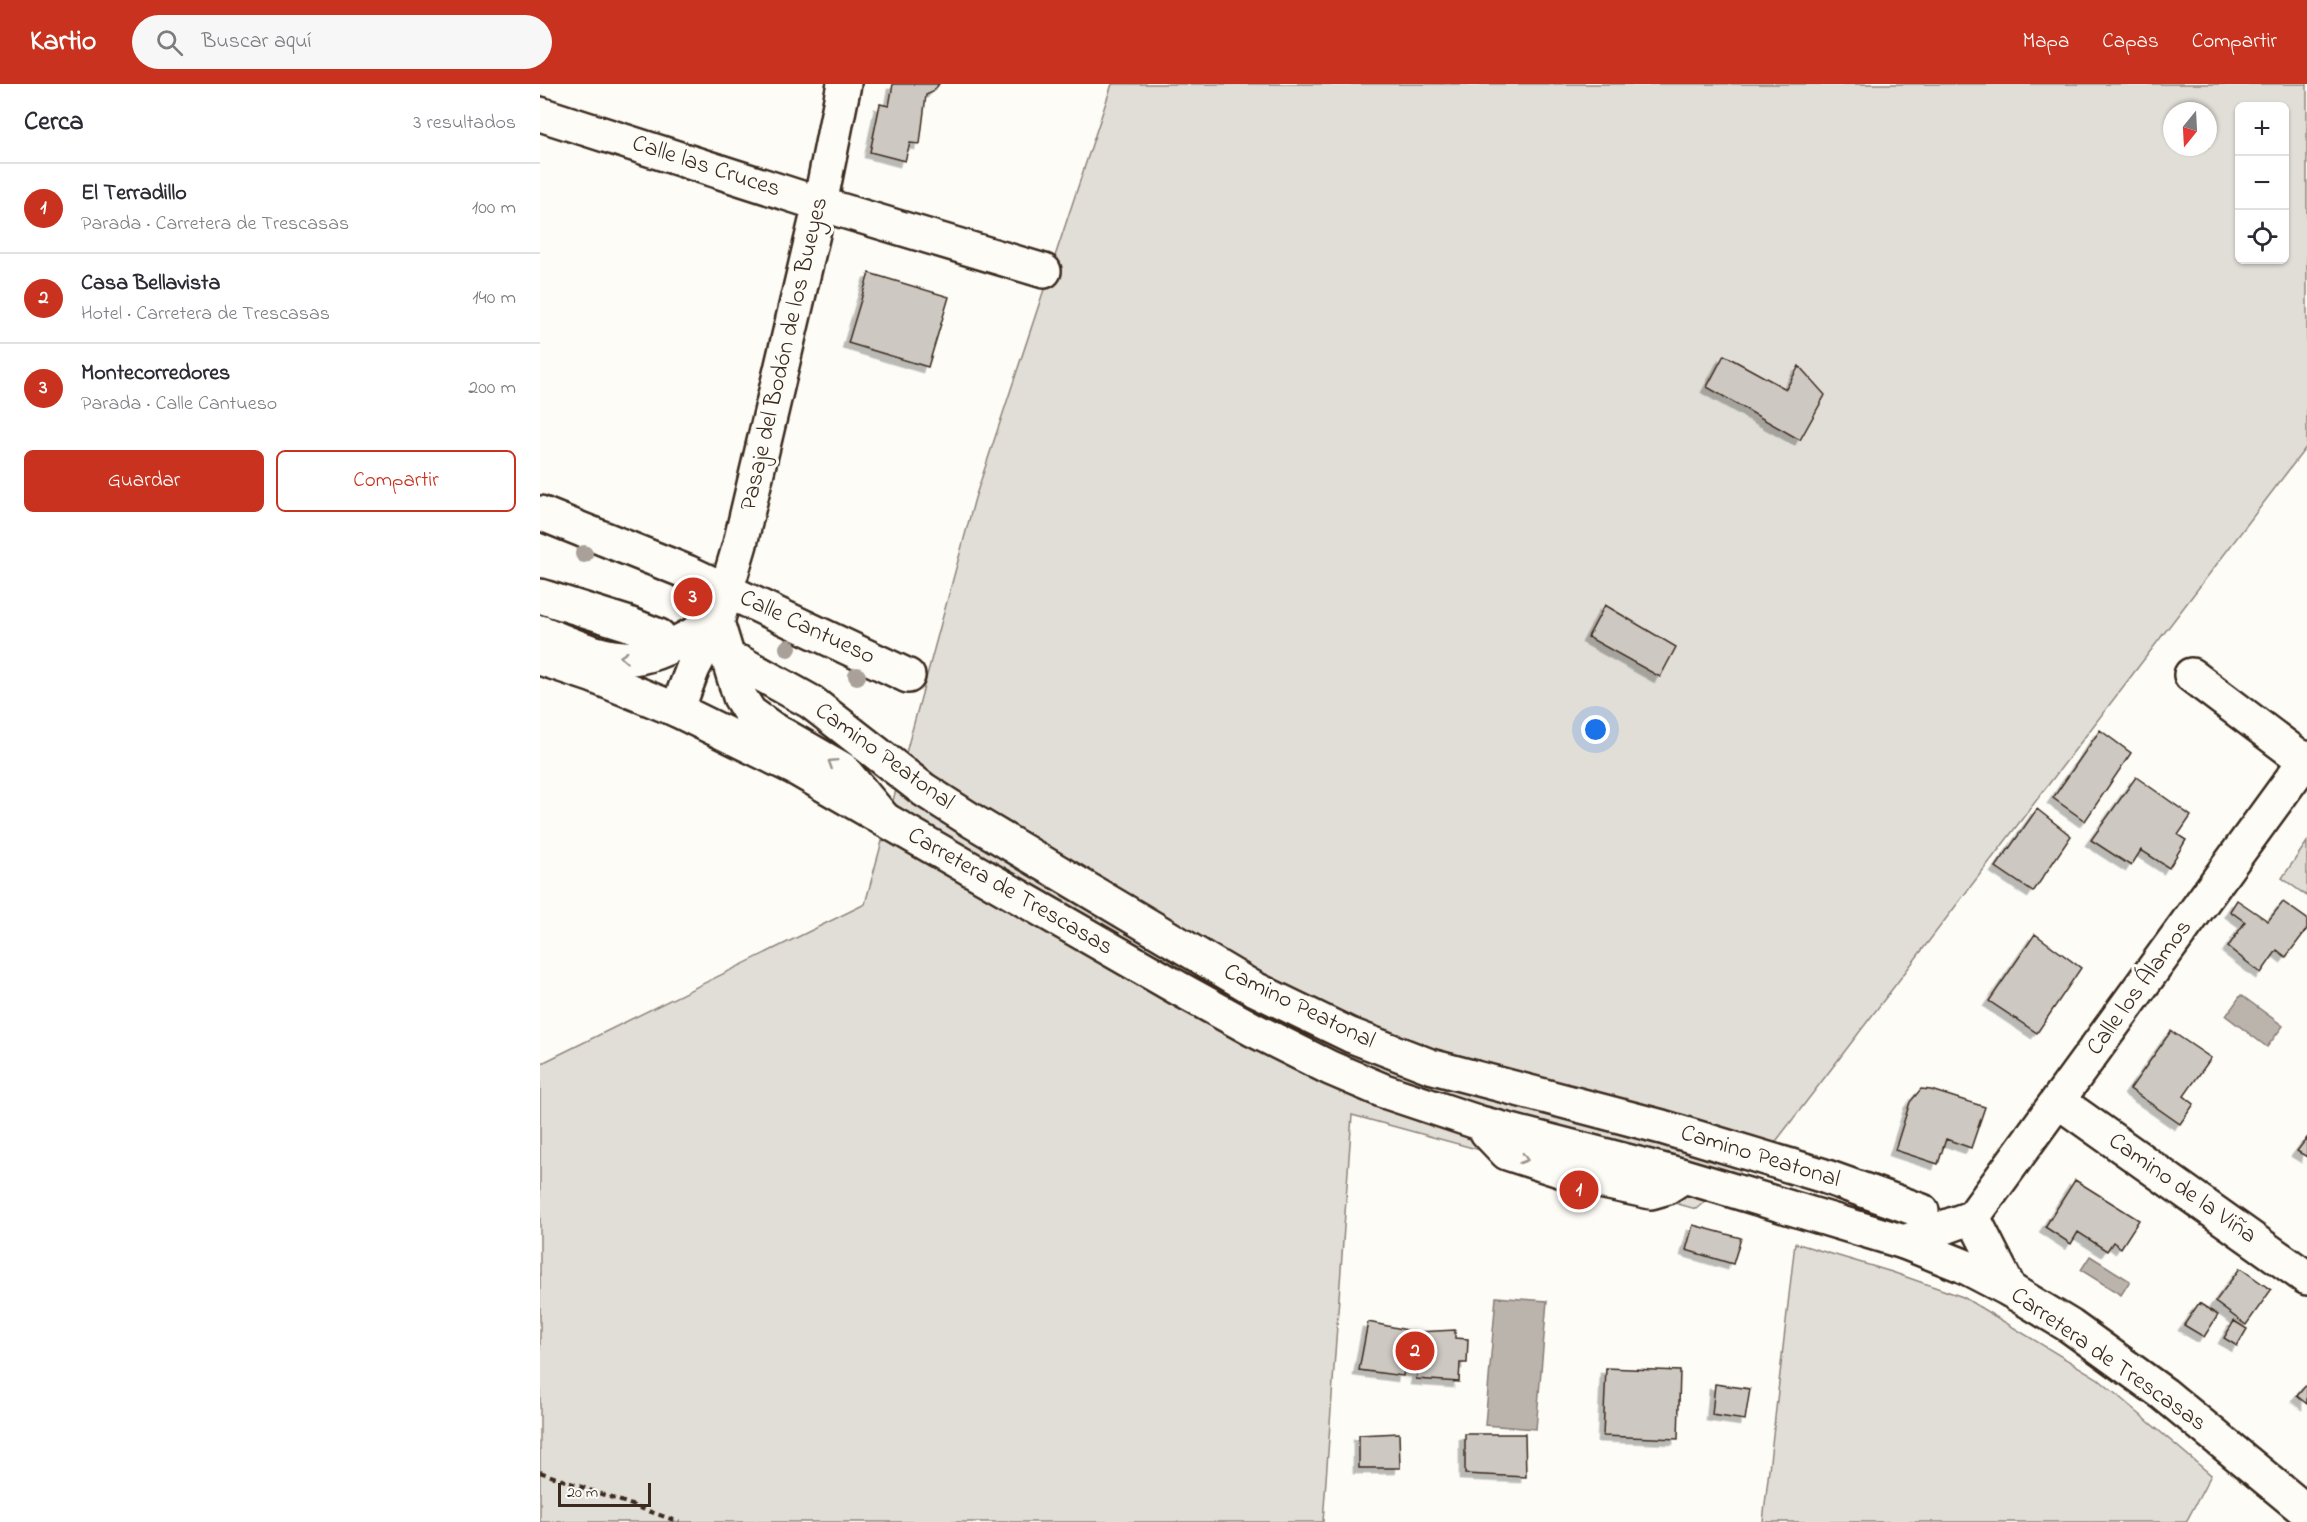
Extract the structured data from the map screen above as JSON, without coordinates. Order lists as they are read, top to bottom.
{
  "streets": {
    "street": [
      "Calle las Cruces",
      "Pasaje del Bodón de los Bueyes",
      "Calle Cantueso",
      "Camino Peatonal",
      "Carretera de Trescasas",
      "Calle los Álamos",
      "Camino de la Viña"
    ]
  },
  "crossings": [
    ["Calle las Cruces", "Pasaje del Bodón de los Bueyes"],
    ["Pasaje del Bodón de los Bueyes", "Calle Cantueso"],
    ["Pasaje del Bodón de los Bueyes", "Carretera de Trescasas"],
    ["Calle los Álamos", "Camino de la Viña"]
  ],
  "scale_bar": "20 m",
  "north": "bottom",
  "page": {
    "header": "Kartio",
    "search": "Buscar aquí",
    "nav": ["Mapa", "Capas", "Compartir"],
    "heading": ["Cerca", "3 resultados"],
    "map_buttons": ["+", "−"],
    "list": [
      {
        "mark": "1",
        "name": "El Terradillo",
        "note": "Parada · Carretera de Trescasas",
        "value": "100 m"
      },
      {
        "mark": "2",
        "name": "Casa Bellavista",
        "note": "Hotel · Carretera de Trescasas",
        "value": "140 m"
      },
      {
        "mark": "3",
        "name": "Montecorredores",
        "note": "Parada · Calle Cantueso",
        "value": "200 m"
      }
    ],
    "buttons": ["Guardar", "Compartir"],
    "pins": ["3", "1", "2"],
    "scale": "20 m"
  }
}
